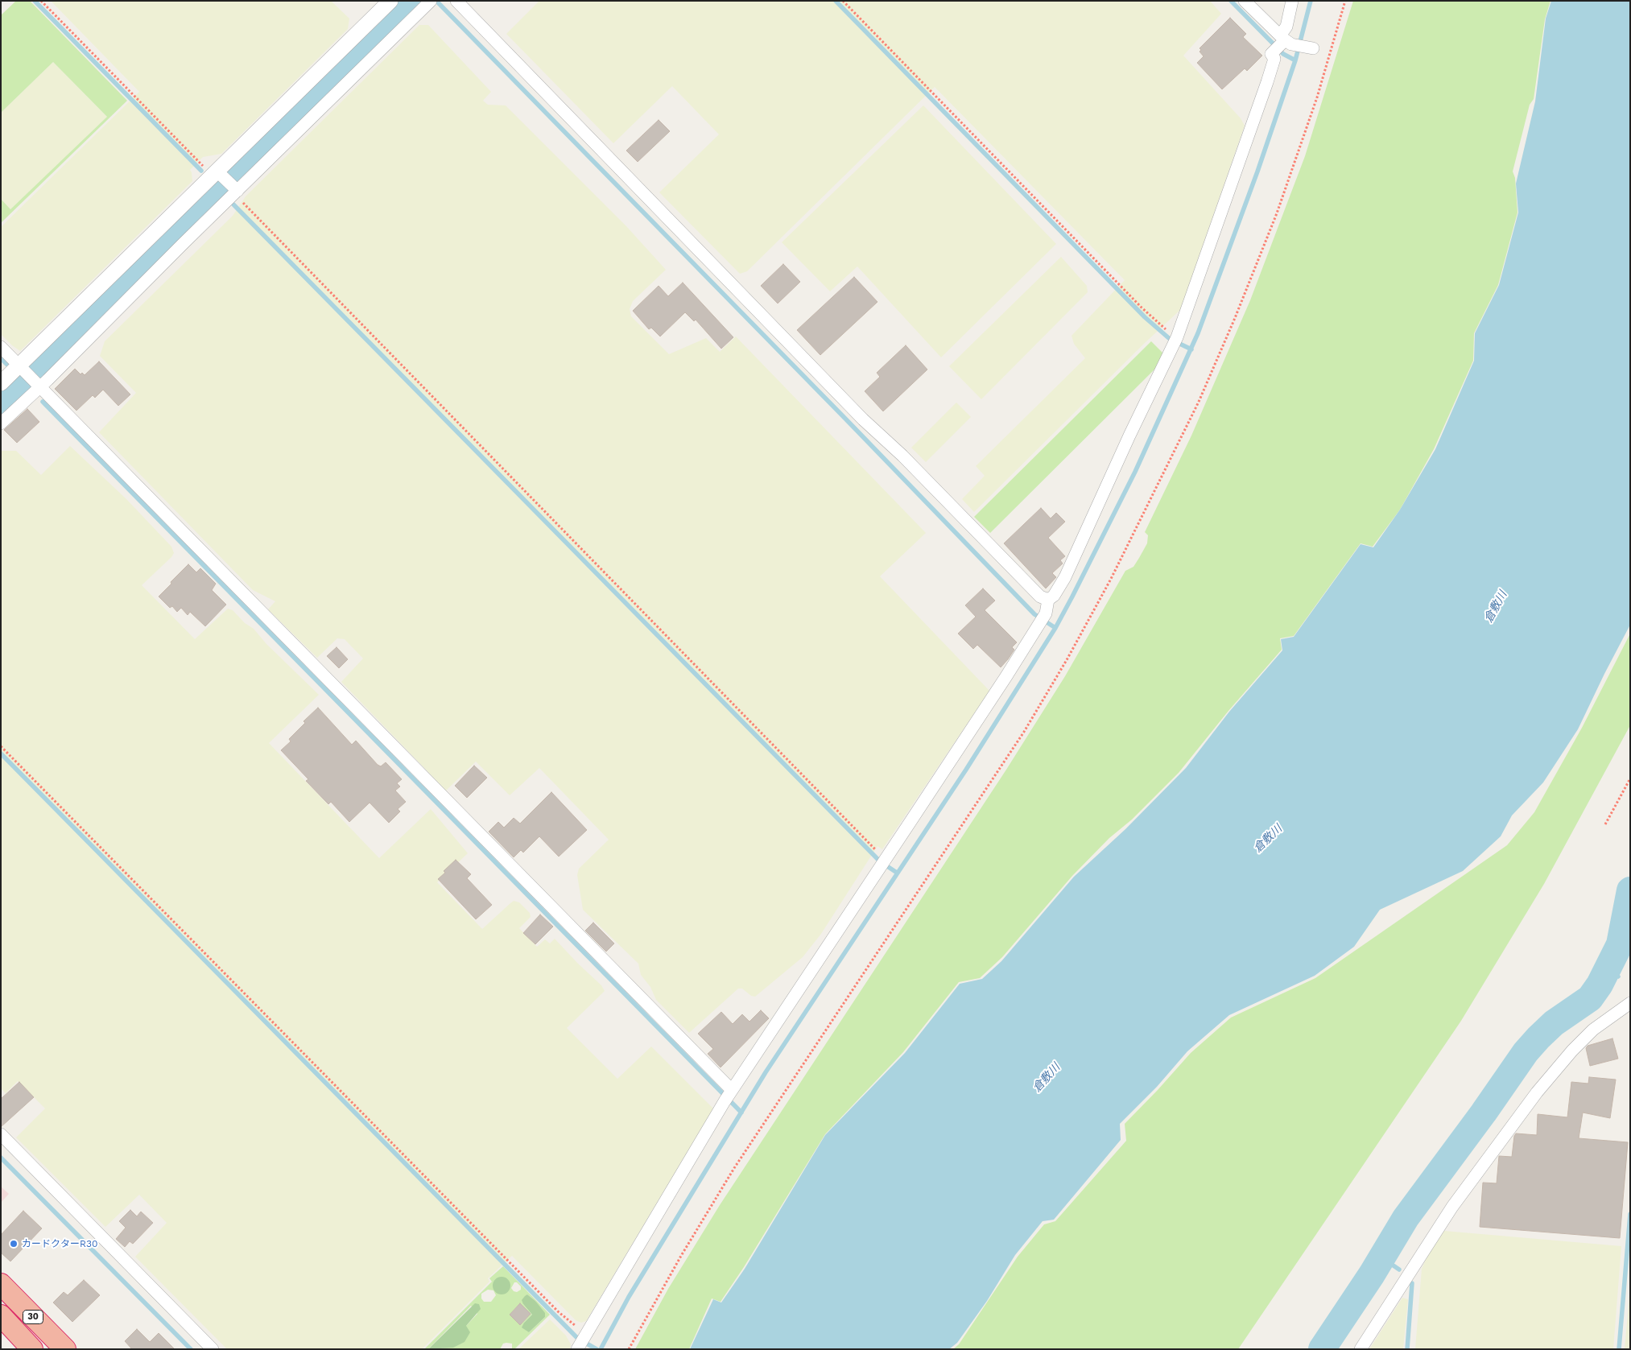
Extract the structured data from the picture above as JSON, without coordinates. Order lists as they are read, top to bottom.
{
  "streets": {
    "highway": ["30"]
  },
  "water": ["倉敷川"],
  "places": ["カードクターR30"]
}
